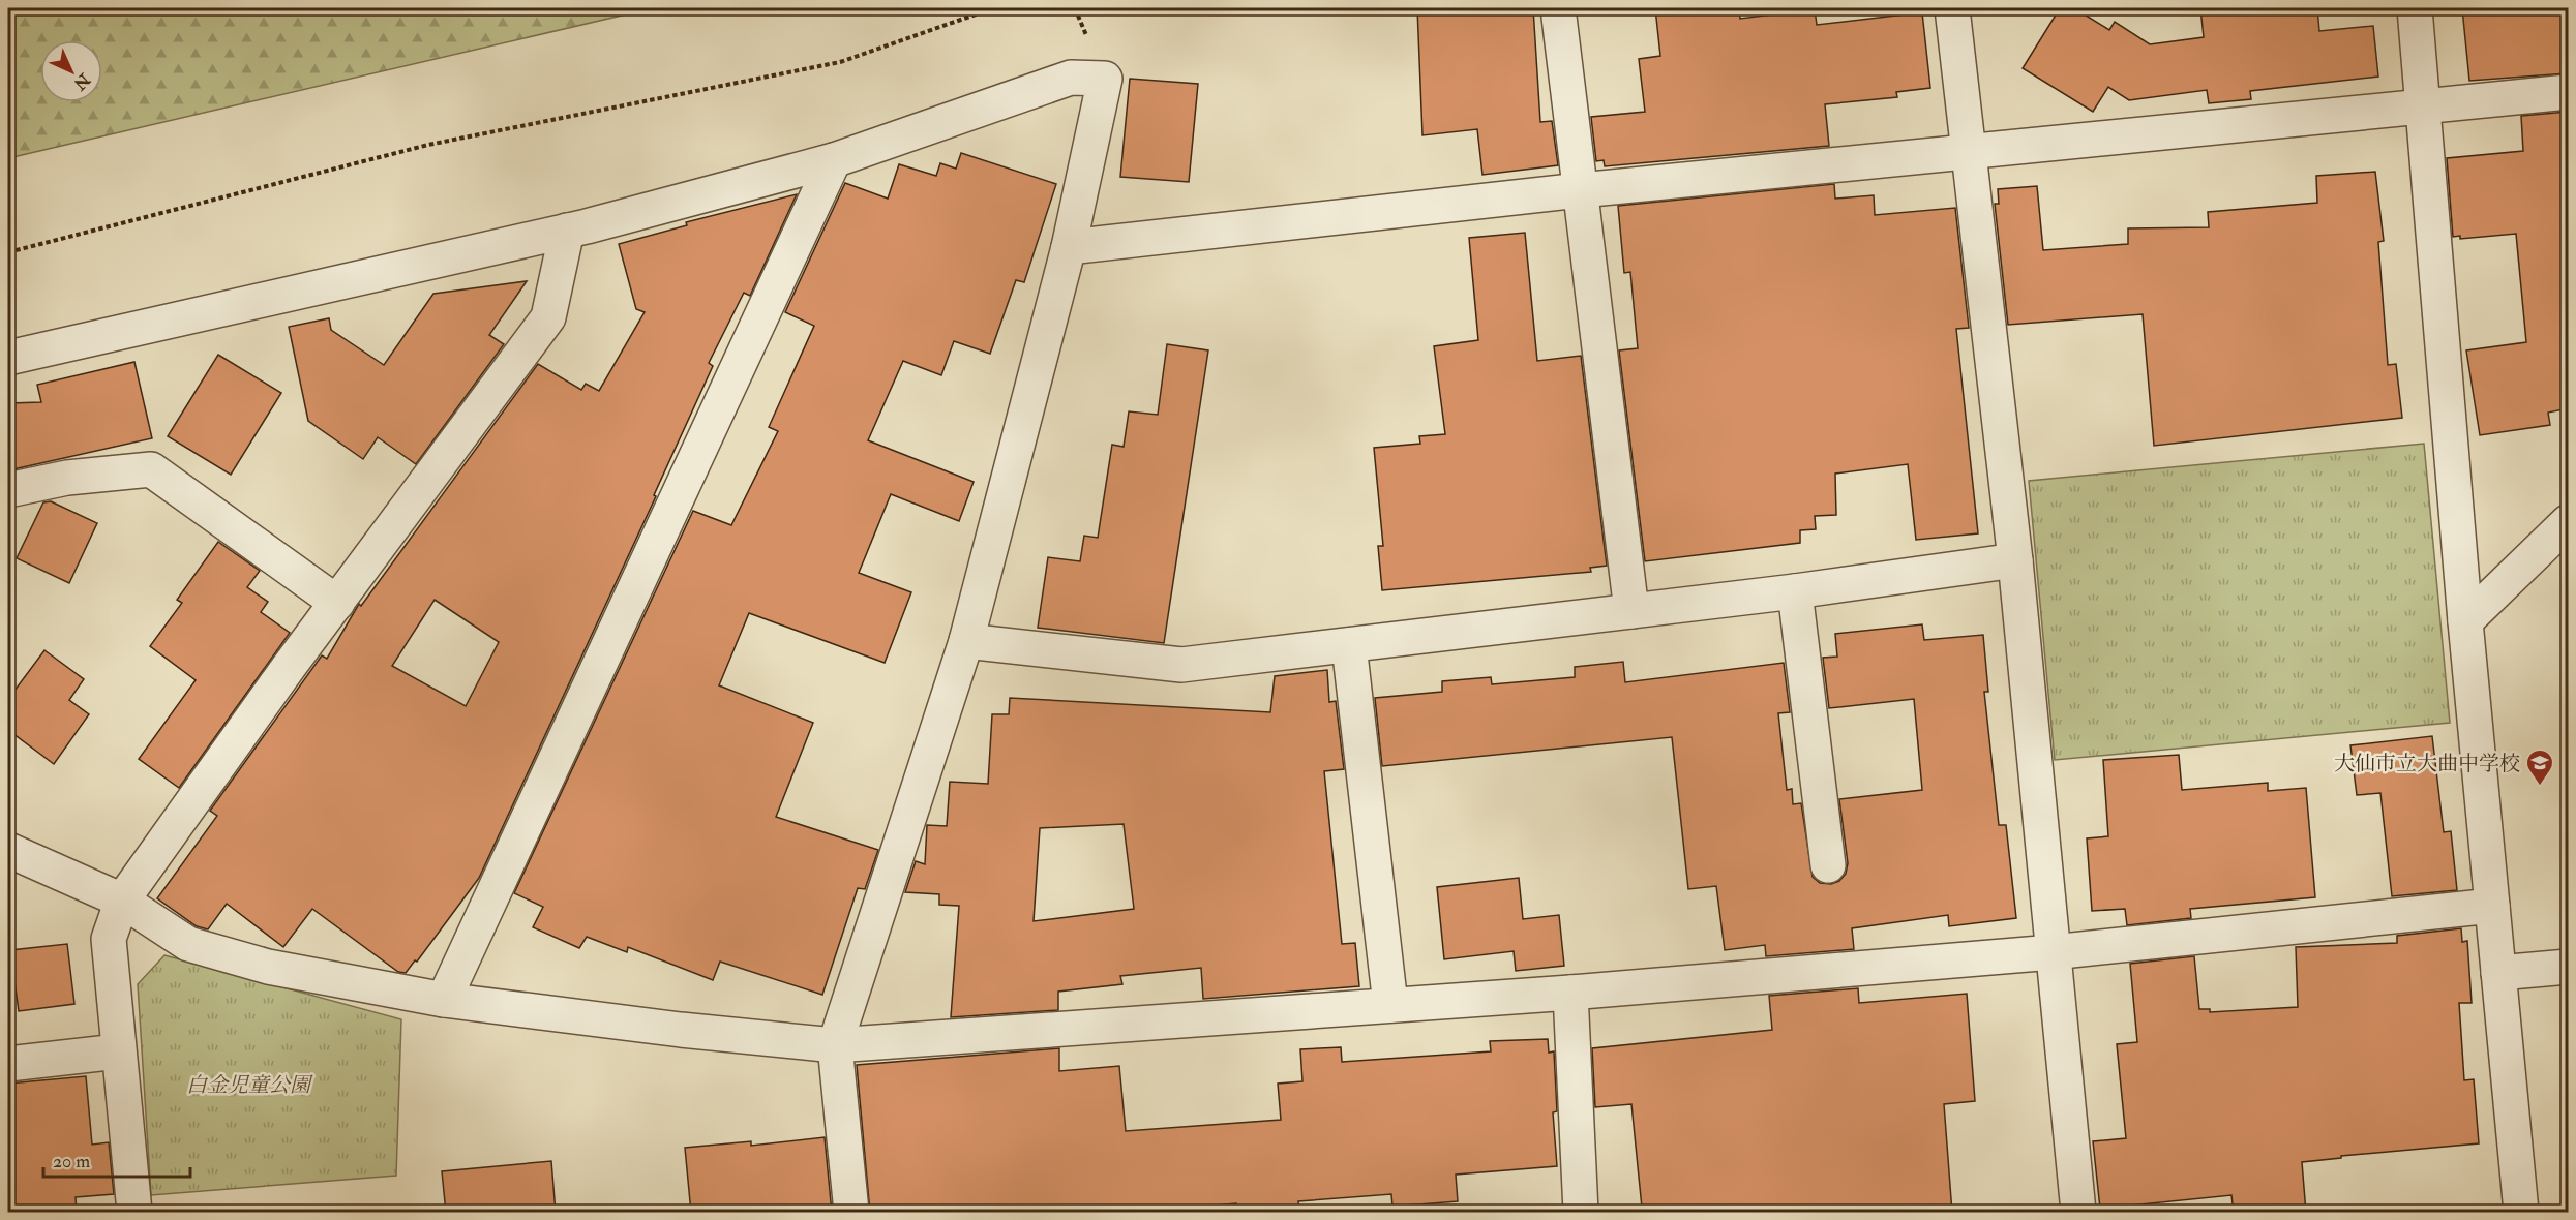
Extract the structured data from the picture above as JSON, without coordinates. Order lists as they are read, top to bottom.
{
  "parks": ["白金児童公園"],
  "places": {
    "school or university": ["大仙市立大曲中学校"]
  },
  "scale_bar": "20 m",
  "north": "bottom right"
}
